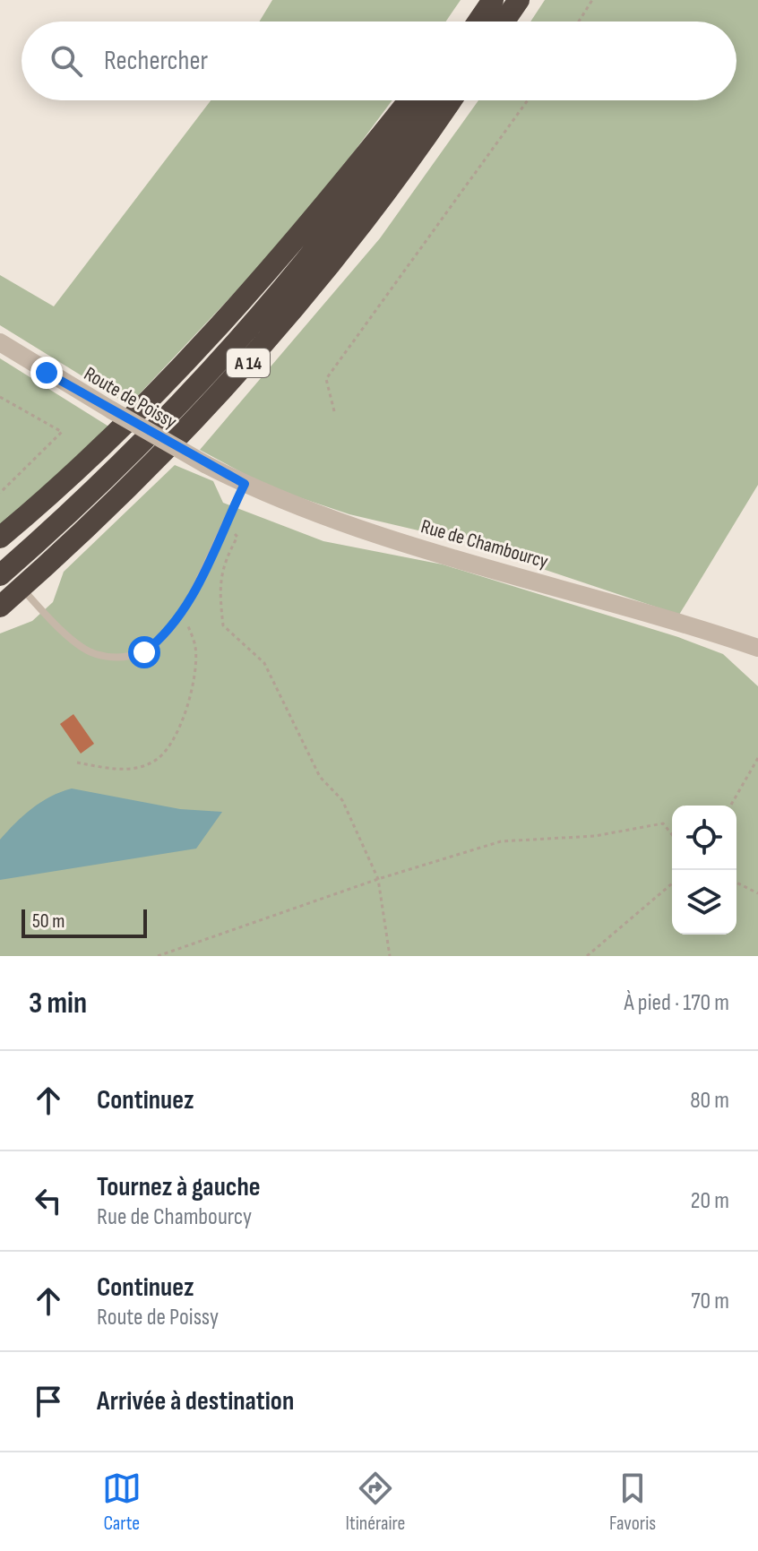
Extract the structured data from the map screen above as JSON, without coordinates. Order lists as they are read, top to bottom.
{
  "streets": {
    "highway": ["A 14"],
    "street": ["Route de Poissy", "Rue de Chambourcy"]
  },
  "crossings": [
    ["Route de Poissy", "Rue de Chambourcy"]
  ],
  "scale_bar": "50 m",
  "page": {
    "search": "Rechercher",
    "scale": "50 m",
    "heading": ["3 min", "À pied · 170 m"],
    "list": [
      ["Continuez", "80 m"],
      ["Tournez à gauche", "Rue de Chambourcy", "20 m"],
      ["Continuez", "Route de Poissy", "70 m"],
      "Arrivée à destination"
    ],
    "nav": ["Carte", "Itinéraire", "Favoris"]
  }
}
